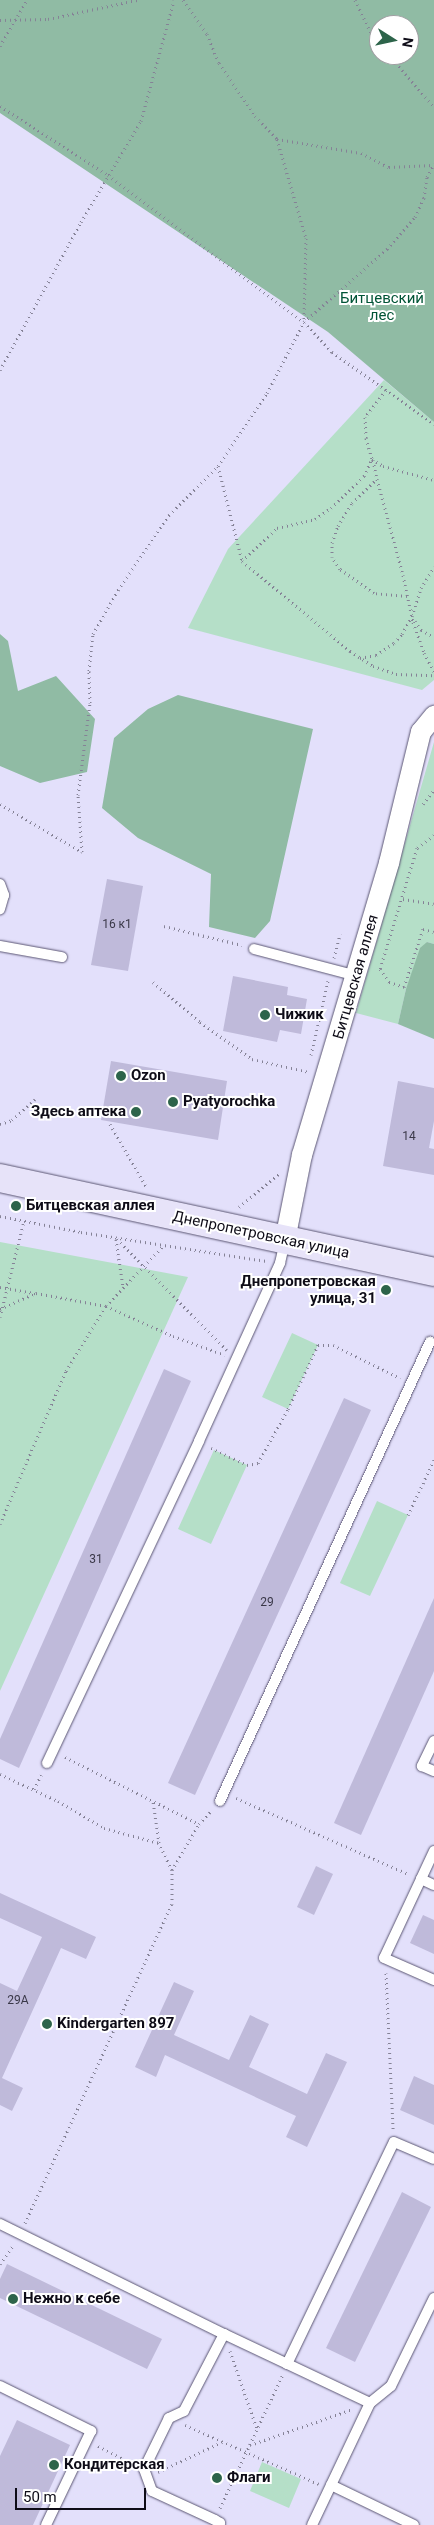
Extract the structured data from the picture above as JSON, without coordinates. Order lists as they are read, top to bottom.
{
  "streets": {
    "street": ["Битцевская аллея", "Днепропетровская улица"]
  },
  "crossings": [
    ["Битцевская аллея", "Днепропетровская улица"]
  ],
  "parks": ["Битцевский лес"],
  "places": [
    "Чижик",
    "Ozon",
    "Pyatyorochka",
    "Здесь аптека",
    "Битцевская аллея",
    "Днепропетровская улица, 31",
    "Kindergarten 897",
    "Нежно к себе",
    "Кондитерская",
    "Флаги"
  ],
  "house_numbers": [
    "16 к1",
    "14",
    "31",
    "29",
    "29А"
  ],
  "scale_bar": "50 m",
  "north": "right"
}
